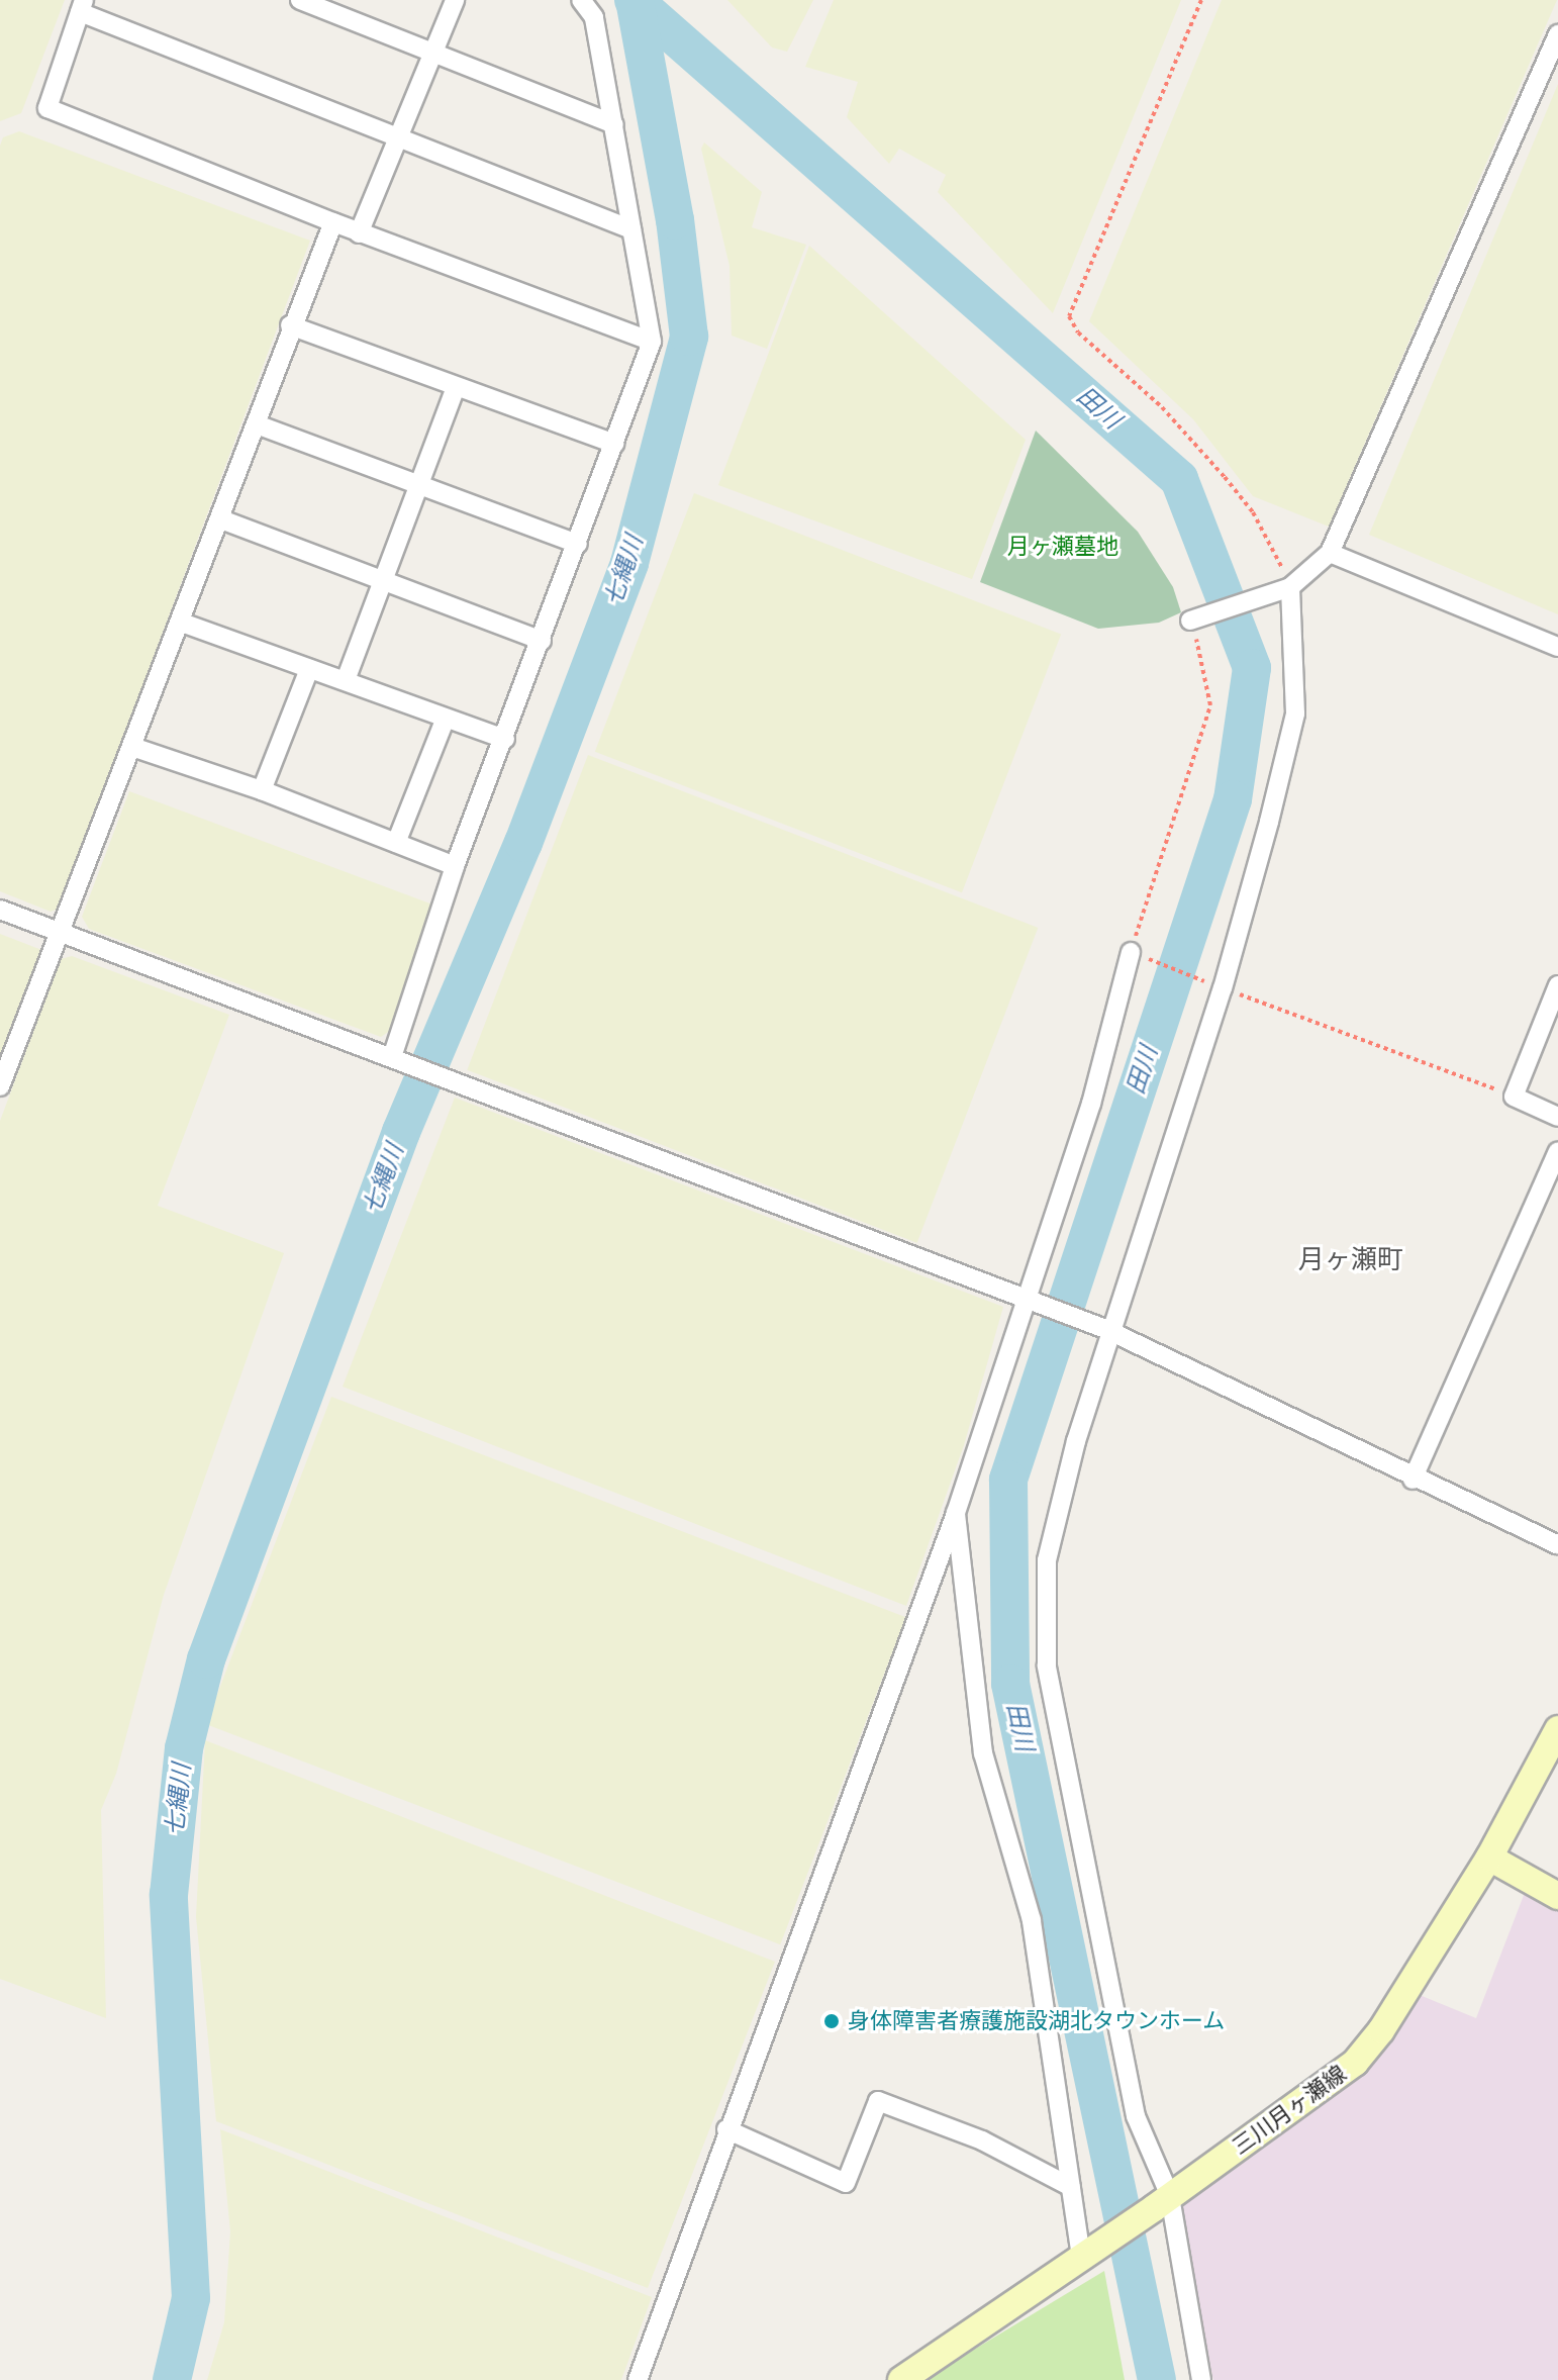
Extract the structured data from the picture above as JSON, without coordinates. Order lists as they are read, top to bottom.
{
  "streets": {
    "main road": ["三川月ヶ瀬線"]
  },
  "districts": ["月ヶ瀬町"],
  "water": ["田川", "七縄川"],
  "parks": ["月ヶ瀬墓地"],
  "places": ["身体障害者療護施設湖北タウンホーム"]
}
